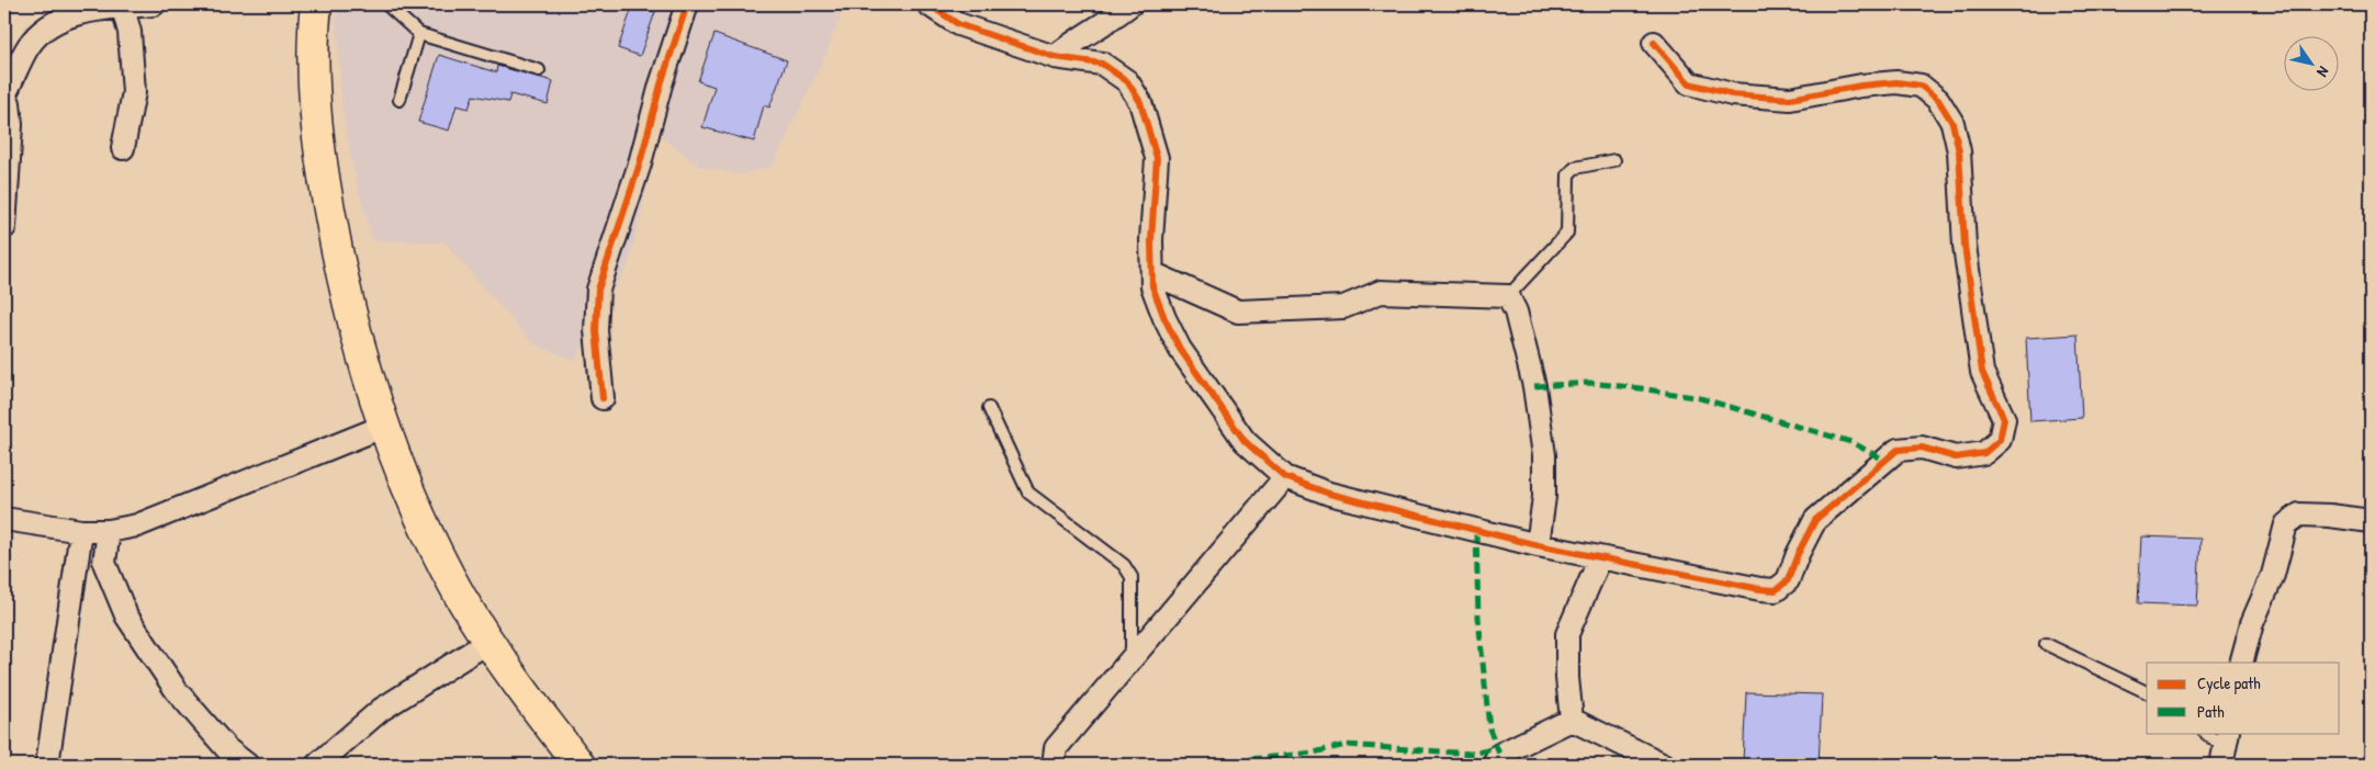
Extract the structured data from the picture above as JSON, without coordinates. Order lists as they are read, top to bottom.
{
  "legend": ["Cycle path", "Path"],
  "north": "bottom right"
}
